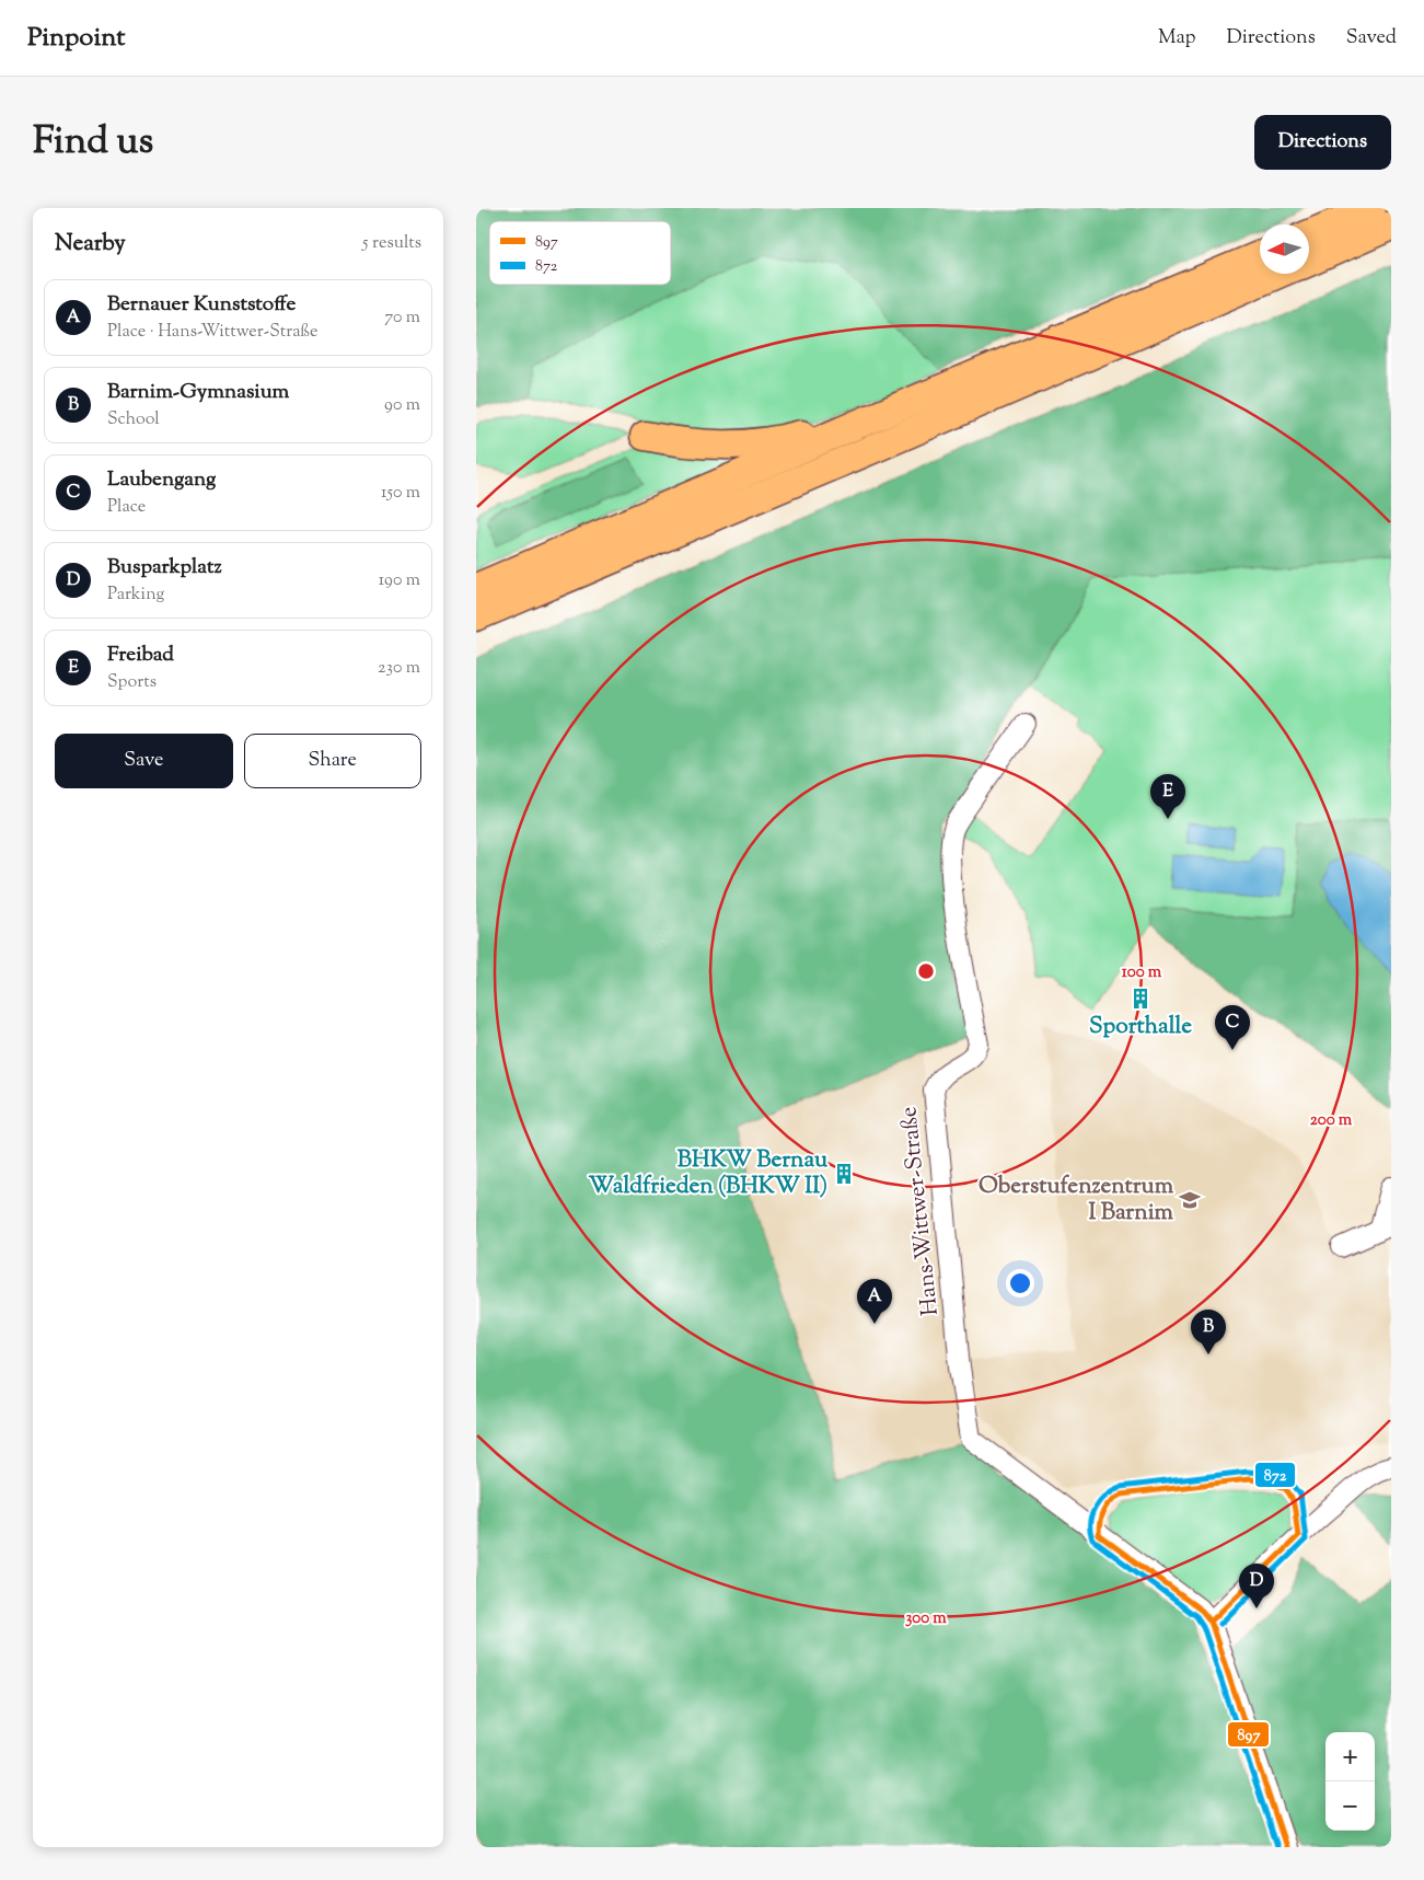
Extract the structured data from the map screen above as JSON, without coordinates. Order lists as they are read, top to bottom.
{
  "streets": {
    "street": ["Hans-Wittwer-Straße"]
  },
  "places": {
    "building": ["Sporthalle", "BHKW Bernau Waldfrieden (BHKW II)"],
    "school or university": ["Oberstufenzentrum I Barnim"]
  },
  "lines": ["transit line 872", "transit line 897"],
  "legend": ["897", "872"],
  "north": "left",
  "page": {
    "header": "Pinpoint",
    "nav": ["Map", "Directions", "Saved"],
    "title": "Find us",
    "buttons": [
      "Directions",
      ["Save", "Share"]
    ],
    "heading": ["Nearby", "5 results"],
    "list": [
      {
        "mark": "A",
        "name": "Bernauer Kunststoffe",
        "note": "Place · Hans-Wittwer-Straße",
        "value": "70 m"
      },
      {
        "mark": "B",
        "name": "Barnim-Gymnasium",
        "note": "School",
        "value": "90 m"
      },
      {
        "mark": "C",
        "name": "Laubengang",
        "note": "Place",
        "value": "150 m"
      },
      {
        "mark": "D",
        "name": "Busparkplatz",
        "note": "Parking",
        "value": "190 m"
      },
      {
        "mark": "E",
        "name": "Freibad",
        "note": "Sports",
        "value": "230 m"
      }
    ],
    "pins": [
      "E",
      "C",
      "A",
      "B",
      "D"
    ],
    "map_buttons": ["+", "−"]
  },
  "rings": ["100 m", "200 m", "300 m"]
}
